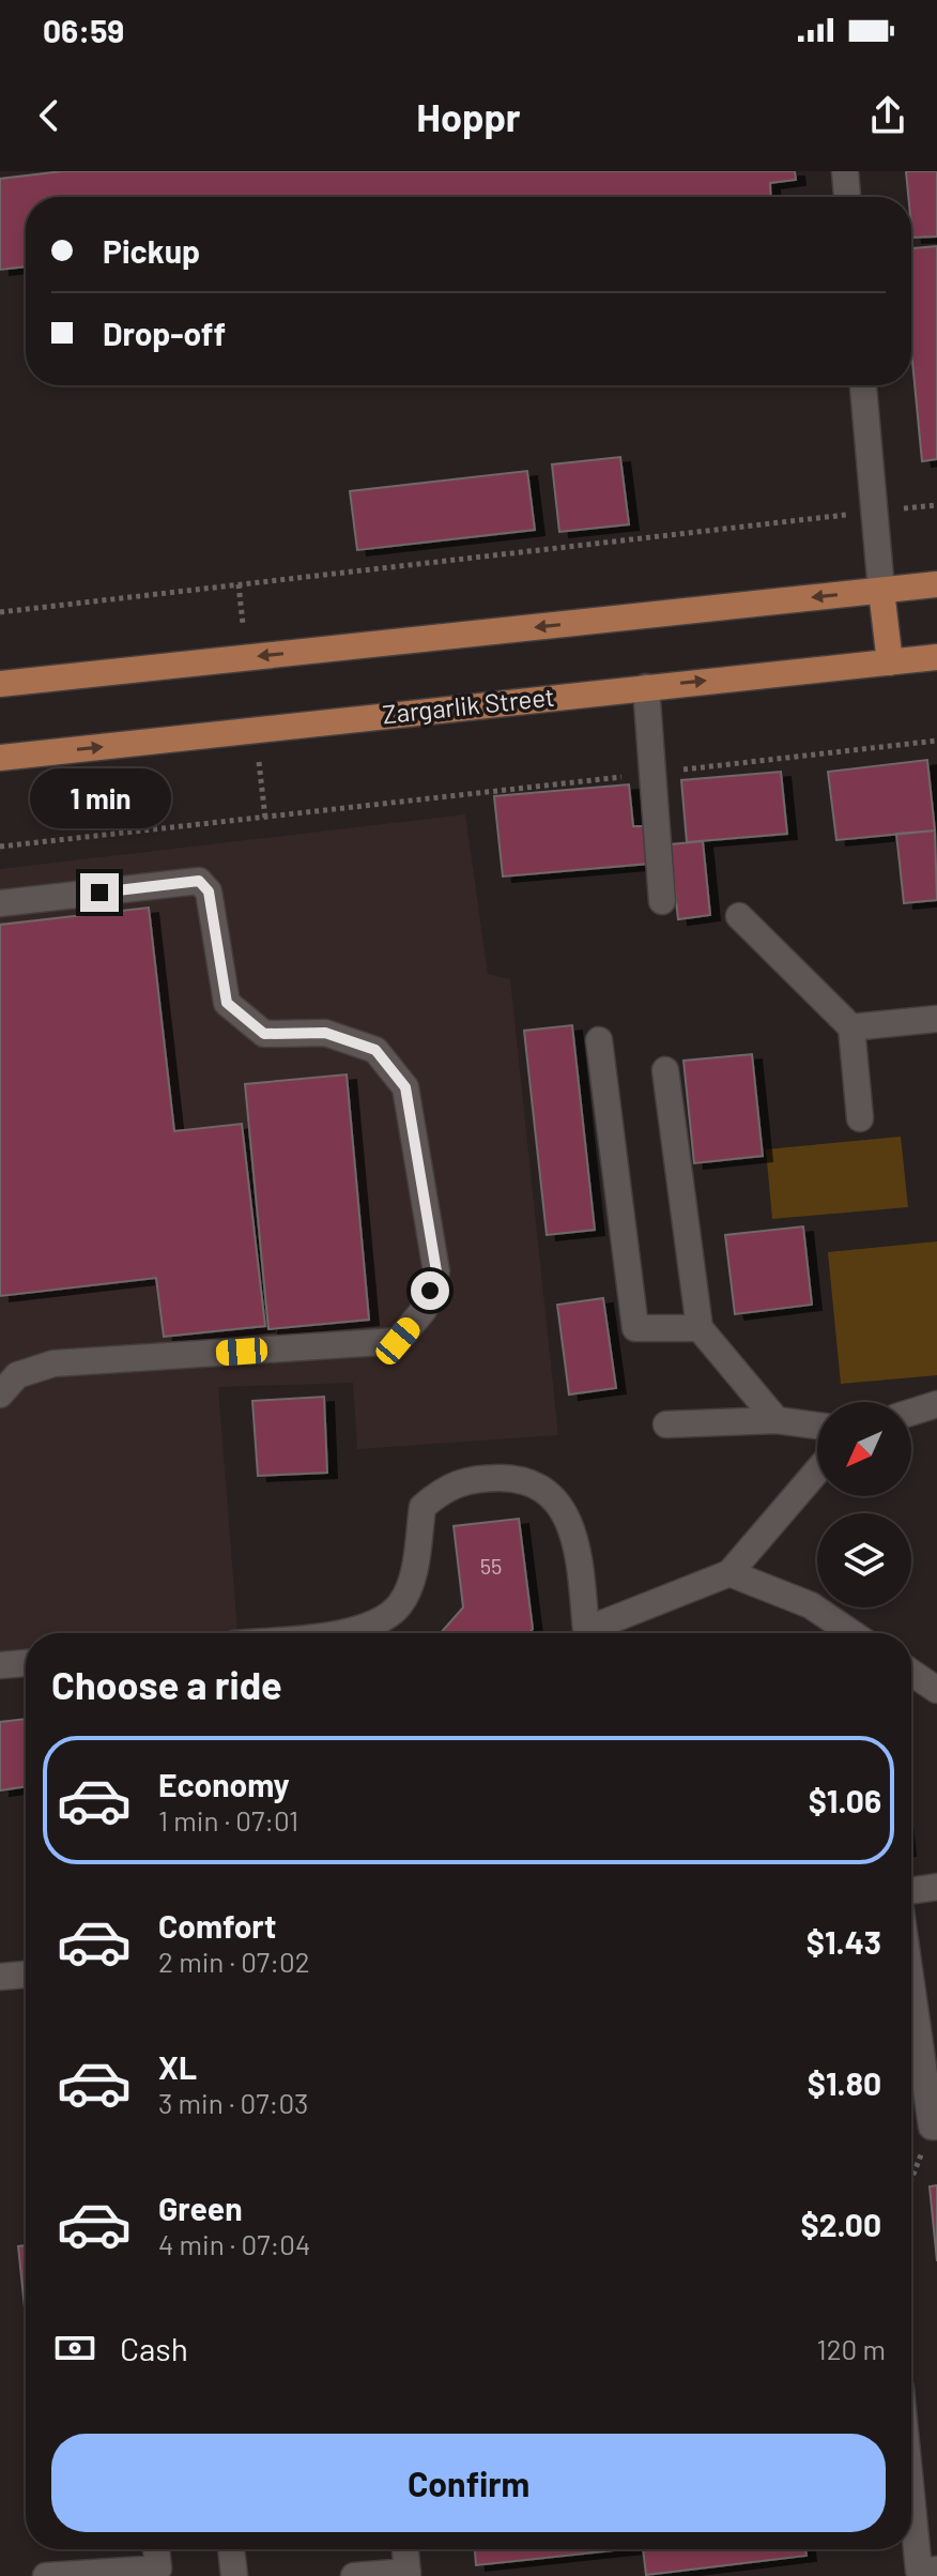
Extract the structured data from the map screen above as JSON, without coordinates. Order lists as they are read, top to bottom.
{
  "streets": {
    "main road": ["Zargarlik Street"]
  },
  "house_numbers": ["55"],
  "north": "bottom left",
  "page": {
    "status": "06:59",
    "header": "Hoppr",
    "banner": ["Pickup", "Drop-off"],
    "bubble": "1 min",
    "heading": "Choose a ride",
    "list": [
      {
        "name": "Economy",
        "note": "1 min · 07:01",
        "value": "$1.06"
      },
      {
        "name": "Comfort",
        "note": "2 min · 07:02",
        "value": "$1.43"
      },
      {
        "name": "XL",
        "note": "3 min · 07:03",
        "value": "$1.80"
      },
      {
        "name": "Green",
        "note": "4 min · 07:04",
        "value": "$2.00"
      }
    ],
    "pay": ["Cash", "120 m"],
    "buttons": "Confirm"
  }
}
